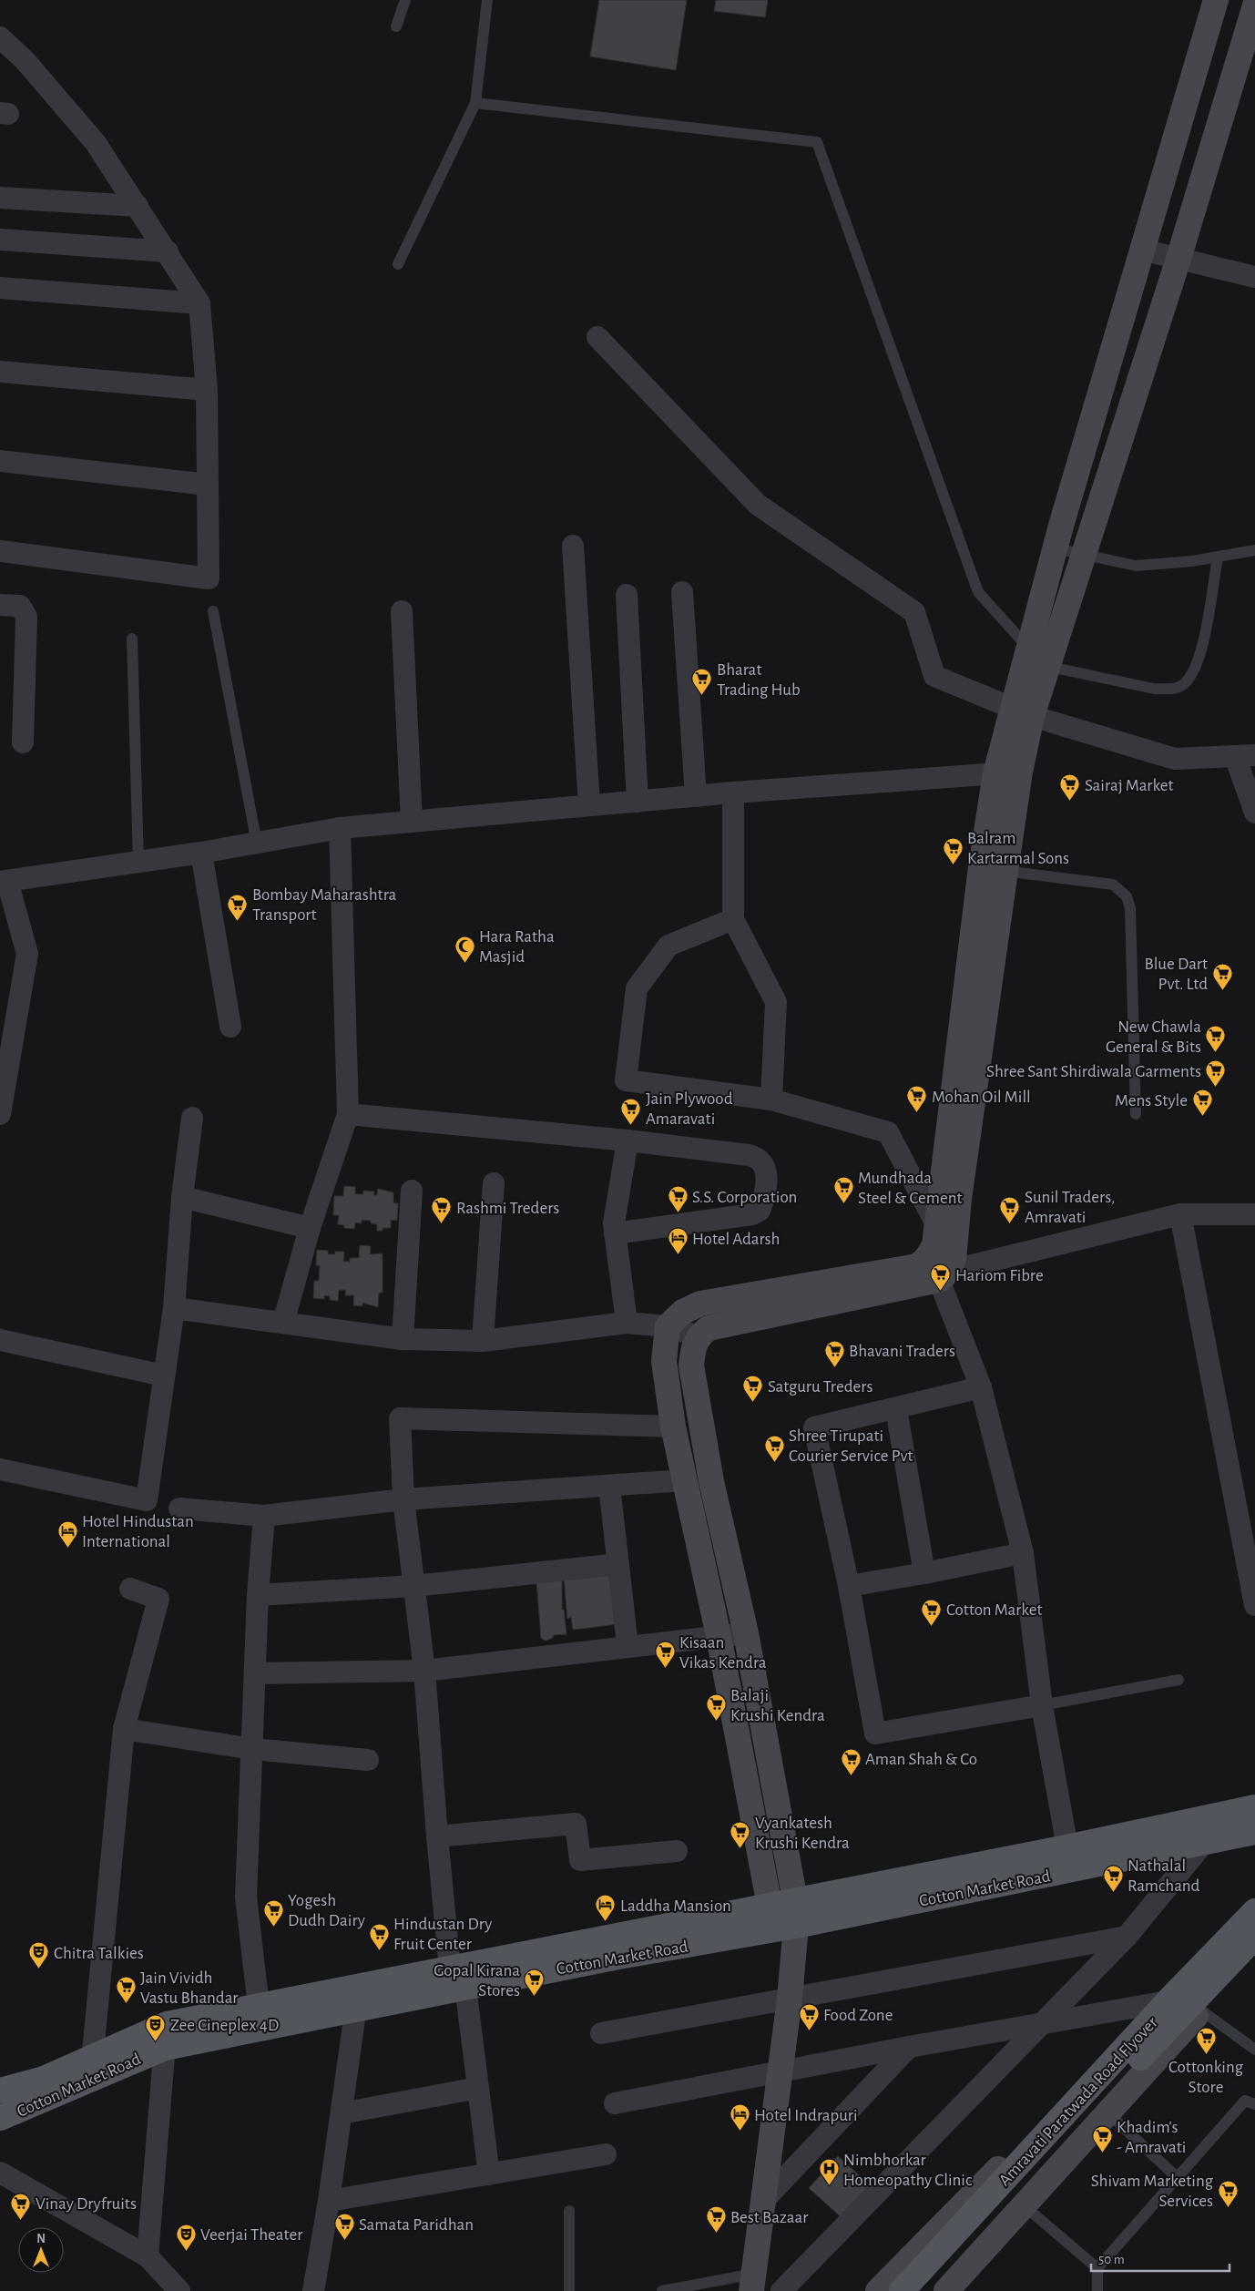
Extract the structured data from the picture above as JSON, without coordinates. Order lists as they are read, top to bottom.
{
  "streets": {
    "main road": ["Cotton Market Road", "Amravati Paratwada Road Flyover"]
  },
  "places": {
    "supermarket": [
      "Bharat Trading Hub",
      "Sairaj Market",
      "Balram Kartarmal Sons",
      "Bombay Maharashtra Transport",
      "Blue Dart Pvt. Ltd",
      "New Chawla General & Bits",
      "Shree Sant Shirdiwala Garments",
      "Mohan Oil Mill",
      "Mens Style",
      "Jain Plywood Amaravati",
      "Mundhada Steel & Cement",
      "S.S. Corporation",
      "Sunil Traders, Amravati",
      "Rashmi Treders",
      "Hariom Fibre",
      "Bhavani Traders",
      "Satguru Treders",
      "Shree Tirupati Courier Service Pvt",
      "Cotton Market",
      "Kisaan Vikas Kendra",
      "Balaji Krushi Kendra",
      "Aman Shah & Co",
      "Vyankatesh Krushi Kendra",
      "Nathalal Ramchand",
      "Yogesh Dudh Dairy",
      "Hindustan Dry Fruit Center",
      "Gopal Kirana Stores",
      "Jain Vividh Vastu Bhandar",
      "Food Zone",
      "Cottonking Store",
      "Khadim's - Amravati",
      "Shivam Marketing Services",
      "Vinay Dryfruits",
      "Best Bazaar",
      "Samata Paridhan"
    ],
    "mosque": ["Hara Ratha Masjid"],
    "hotel": [
      "Hotel Adarsh",
      "Hotel Hindustan International",
      "Laddha Mansion",
      "Hotel Indrapuri"
    ],
    "theatre": ["Chitra Talkies", "Zee Cineplex 4D", "Veerjai Theater"],
    "hospital": ["Nimbhorkar Homeopathy Clinic"]
  },
  "scale_bar": "50 m",
  "north": "top"
}
